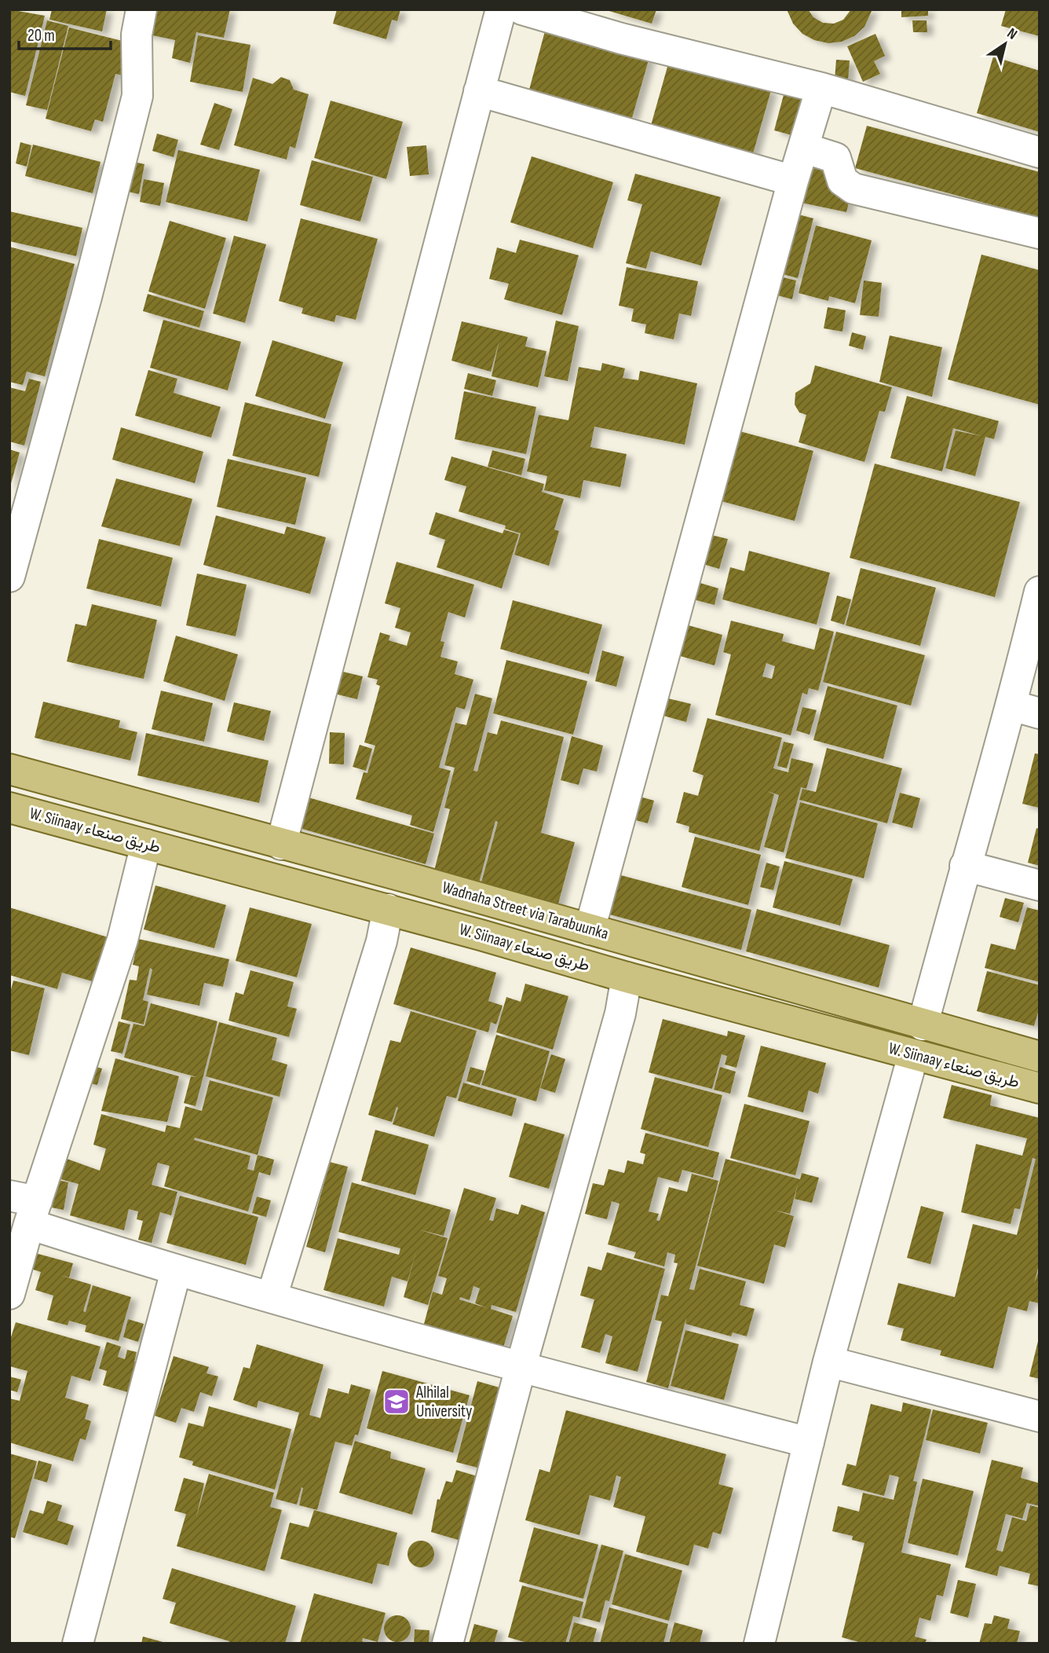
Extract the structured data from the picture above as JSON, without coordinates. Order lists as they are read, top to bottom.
{
  "streets": {
    "main road": ["W. Siinaay طريق صنعاء", "Wadnaha Street via Tarabuunka"]
  },
  "places": {
    "school or university": ["Alhilal University"]
  },
  "scale_bar": "20 m",
  "north": "top right"
}
